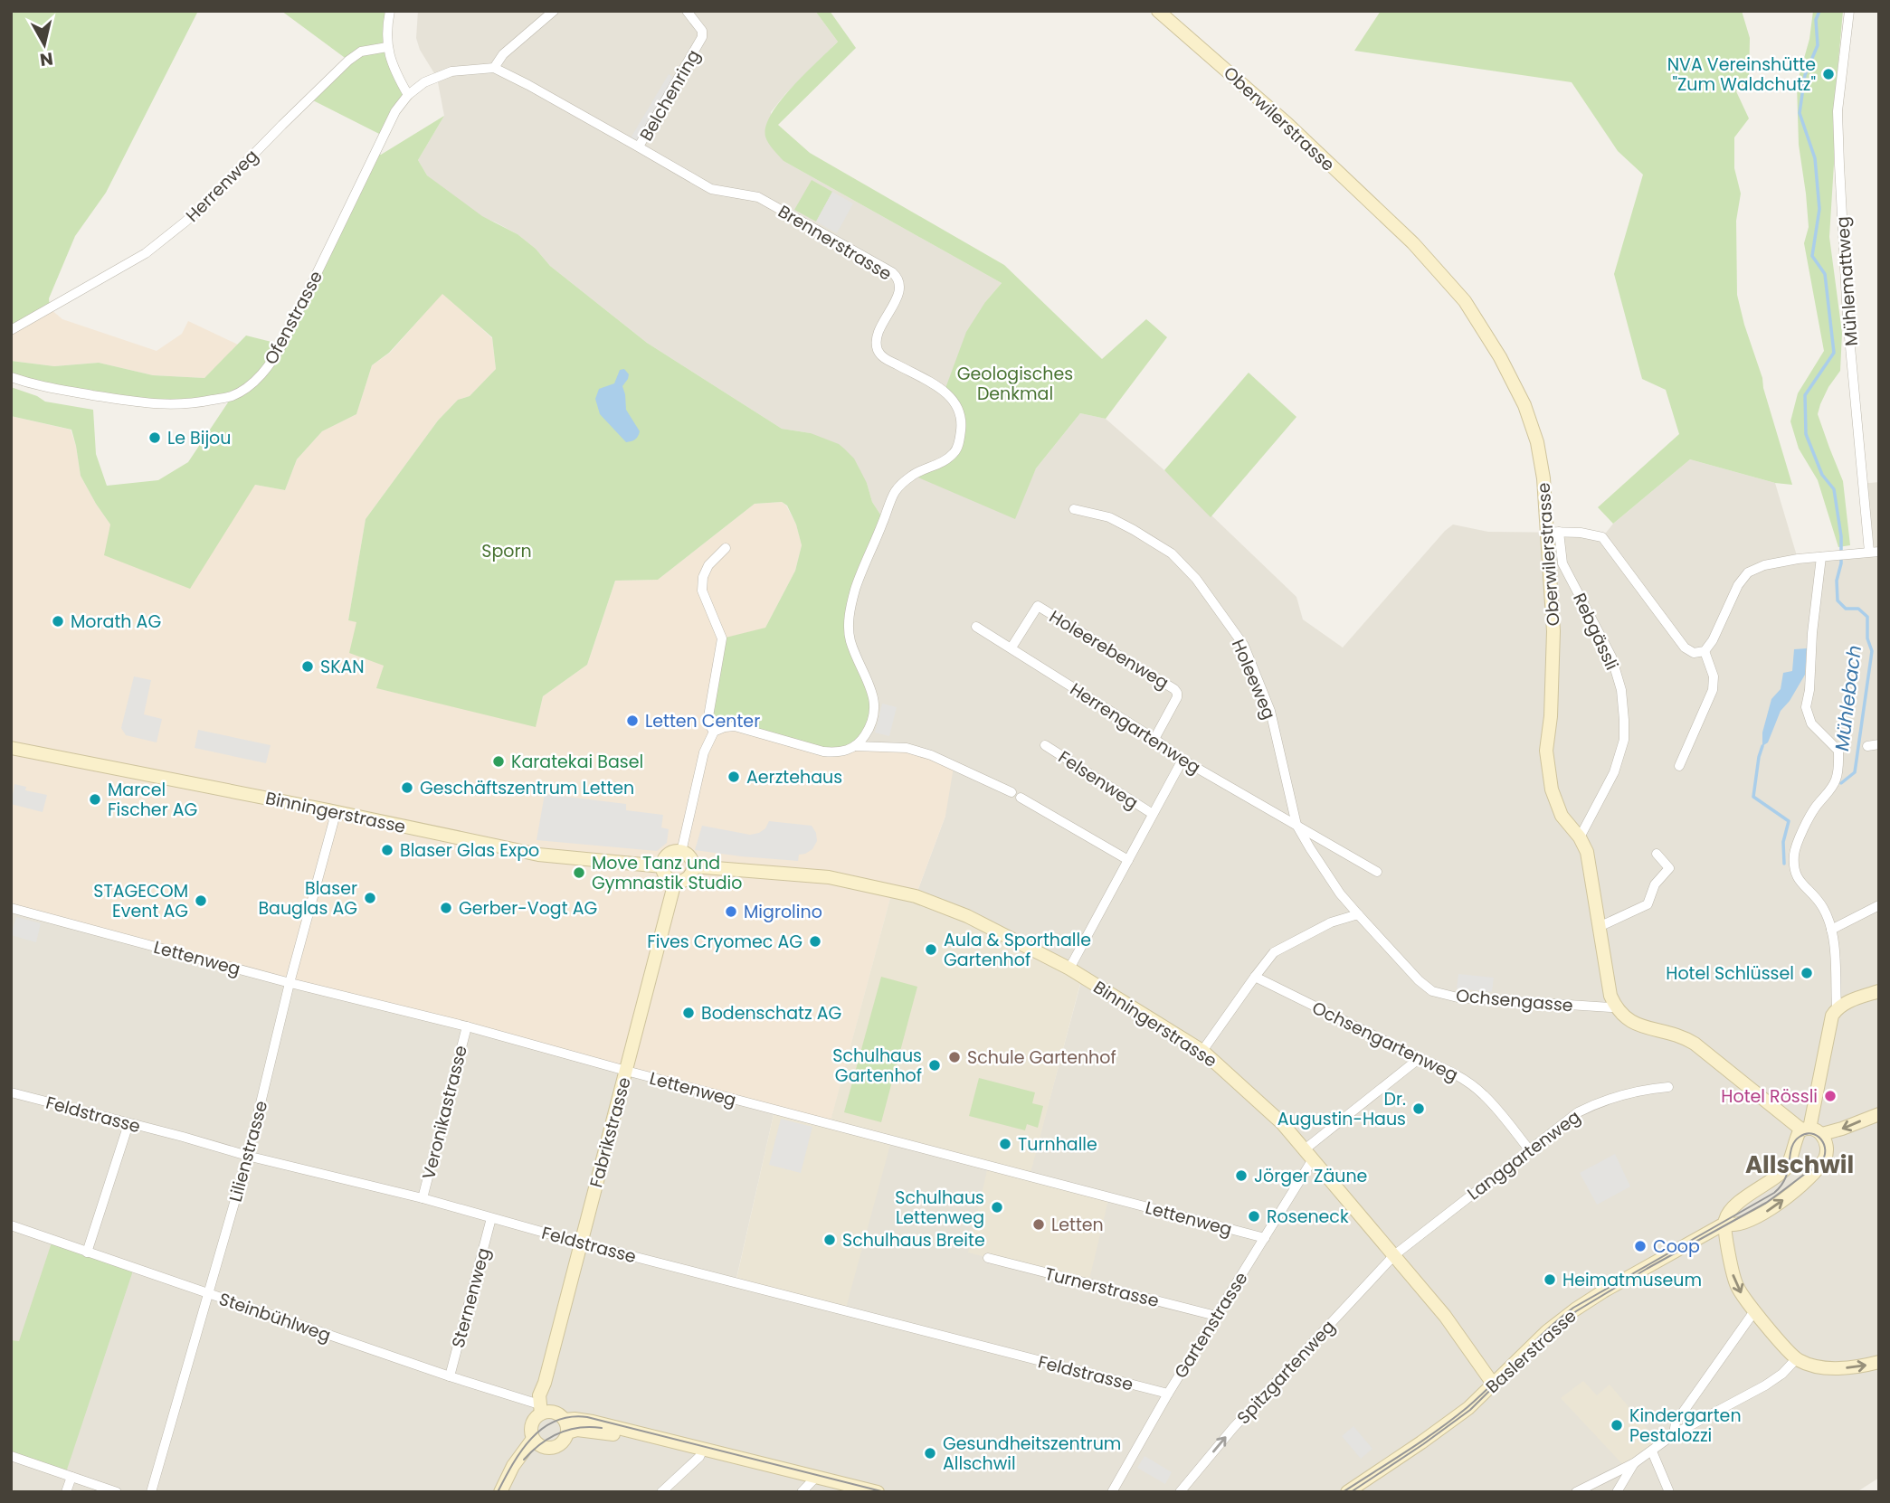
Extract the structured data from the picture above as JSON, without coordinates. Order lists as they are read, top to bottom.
{
  "streets": {
    "street": [
      "Belchenring",
      "Oberwilerstrasse",
      "Herrenweg",
      "Brennerstrasse",
      "Mühlemattweg",
      "Ofenstrasse",
      "Rebgässli",
      "Holeerebenweg",
      "Holeeweg",
      "Herrengartenweg",
      "Felsenweg",
      "Binningerstrasse",
      "Lettenweg",
      "Ochsengasse",
      "Ochsengartenweg",
      "Veronikastrasse",
      "Feldstrasse",
      "Fabrikstrasse",
      "Lilienstrasse",
      "Langgartenweg",
      "Turnerstrasse",
      "Sternenweg",
      "Steinbühlweg",
      "Gartenstrasse",
      "Baslerstrasse",
      "Spitzgartenweg"
    ]
  },
  "crossings": [
    ["Belchenring", "Brennerstrasse"],
    ["Oberwilerstrasse", "Rebgässli"],
    ["Oberwilerstrasse", "Ochsengasse"],
    ["Holeerebenweg", "Herrengartenweg"],
    ["Holeeweg", "Herrengartenweg"],
    ["Holeeweg", "Ochsengasse"],
    ["Herrengartenweg", "Felsenweg"],
    ["Felsenweg", "Binningerstrasse"],
    ["Binningerstrasse", "Fabrikstrasse"],
    ["Binningerstrasse", "Lilienstrasse"],
    ["Binningerstrasse", "Langgartenweg"],
    ["Binningerstrasse", "Gartenstrasse"],
    ["Binningerstrasse", "Baslerstrasse"],
    ["Binningerstrasse", "Spitzgartenweg"],
    ["Lettenweg", "Veronikastrasse"],
    ["Lettenweg", "Fabrikstrasse"],
    ["Lettenweg", "Lilienstrasse"],
    ["Lettenweg", "Gartenstrasse"],
    ["Ochsengartenweg", "Langgartenweg"],
    ["Ochsengartenweg", "Gartenstrasse"],
    ["Veronikastrasse", "Feldstrasse"],
    ["Feldstrasse", "Fabrikstrasse"],
    ["Feldstrasse", "Lilienstrasse"],
    ["Feldstrasse", "Sternenweg"],
    ["Feldstrasse", "Gartenstrasse"],
    ["Fabrikstrasse", "Steinbühlweg"],
    ["Lilienstrasse", "Steinbühlweg"],
    ["Langgartenweg", "Spitzgartenweg"],
    ["Turnerstrasse", "Gartenstrasse"],
    ["Sternenweg", "Steinbühlweg"]
  ],
  "one_way": ["Spitzgartenweg"],
  "districts": ["Allschwil"],
  "water": ["Mühlebach"],
  "parks": ["Geologisches Denkmal", "Sporn"],
  "places": [
    "NVA Vereinshütte \"Zum Waldchutz\"",
    "Le Bijou",
    "Morath AG",
    "SKAN",
    "Letten Center",
    "Karatekai Basel",
    "Aerztehaus",
    "Geschäftszentrum Letten",
    "Marcel Fischer AG",
    "Blaser Glas Expo",
    "Move Tanz und Gymnastik Studio",
    "Blaser Bauglas AG",
    "STAGECOM Event AG",
    "Gerber-Vogt AG",
    "Migrolino",
    "Fives Cryomec AG",
    "Aula & Sporthalle Gartenhof",
    "Hotel Schlüssel",
    "Bodenschatz AG",
    "Schule Gartenhof",
    "Schulhaus Gartenhof",
    "Hotel Rössli",
    "Dr. Augustin-Haus",
    "Turnhalle",
    "Jörger Zäune",
    "Schulhaus Lettenweg",
    "Roseneck",
    "Letten",
    "Schulhaus Breite",
    "Coop",
    "Heimatmuseum",
    "Kindergarten Pestalozzi",
    "Gesundheitszentrum Allschwil"
  ],
  "north": "bottom"
}
